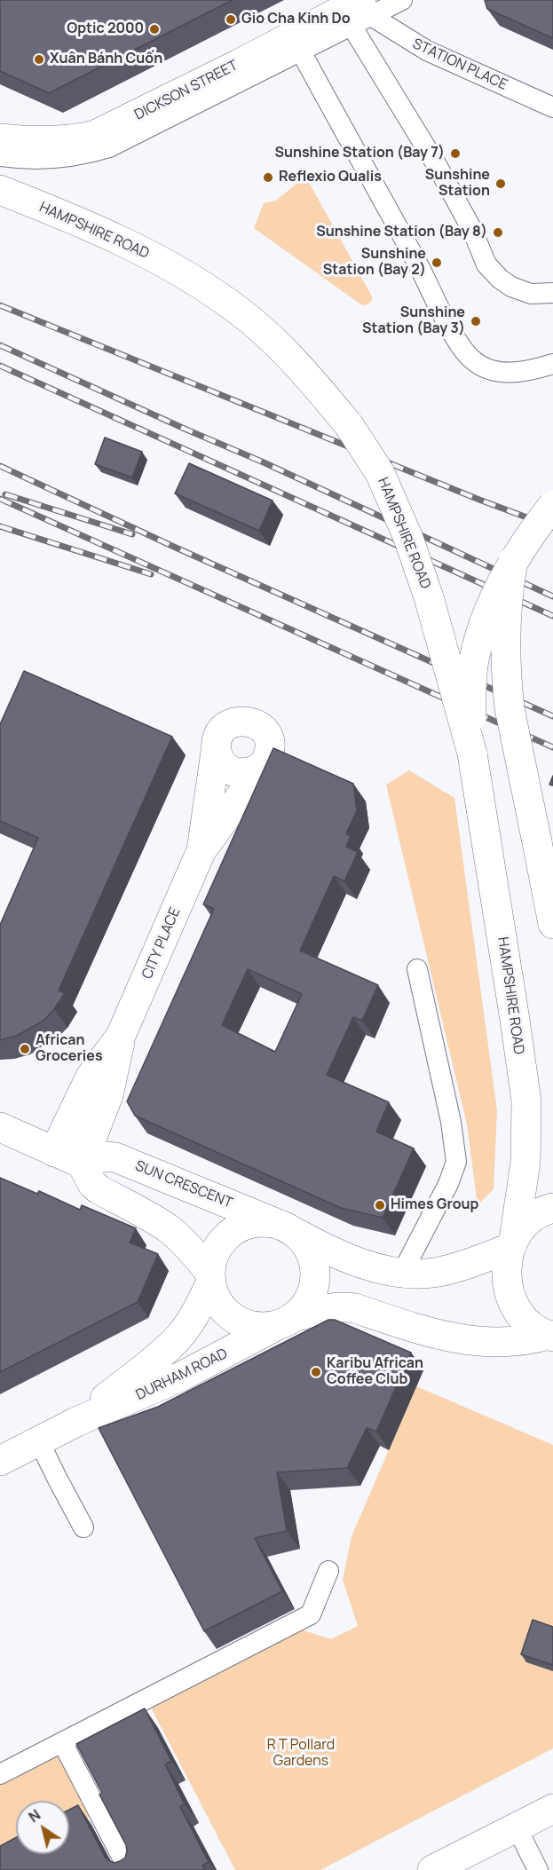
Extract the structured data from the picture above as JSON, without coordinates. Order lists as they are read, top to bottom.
{
  "streets": {
    "street": [
      "DICKSON STREET",
      "HAMPSHIRE ROAD",
      "CITY PLACE",
      "SUN CRESCENT",
      "DURHAM ROAD"
    ],
    "lane": ["STATION PLACE"]
  },
  "crossings": [
    ["STATION PLACE", "DICKSON STREET"],
    ["HAMPSHIRE ROAD", "SUN CRESCENT"],
    ["CITY PLACE", "SUN CRESCENT"],
    ["SUN CRESCENT", "DURHAM ROAD"]
  ],
  "parks": ["R T Pollard Gardens"],
  "places": [
    "Gio Cha Kinh Do",
    "Optic 2000",
    "Xuân Bánh Cuốn",
    "Sunshine Station (Bay 7)",
    "Reflexio Qualis",
    "Sunshine Station",
    "Sunshine Station (Bay 8)",
    "Sunshine Station (Bay 2)",
    "Sunshine Station (Bay 3)",
    "African Groceries",
    "Himes Group",
    "Karibu African Coffee Club"
  ],
  "north": "top left"
}
